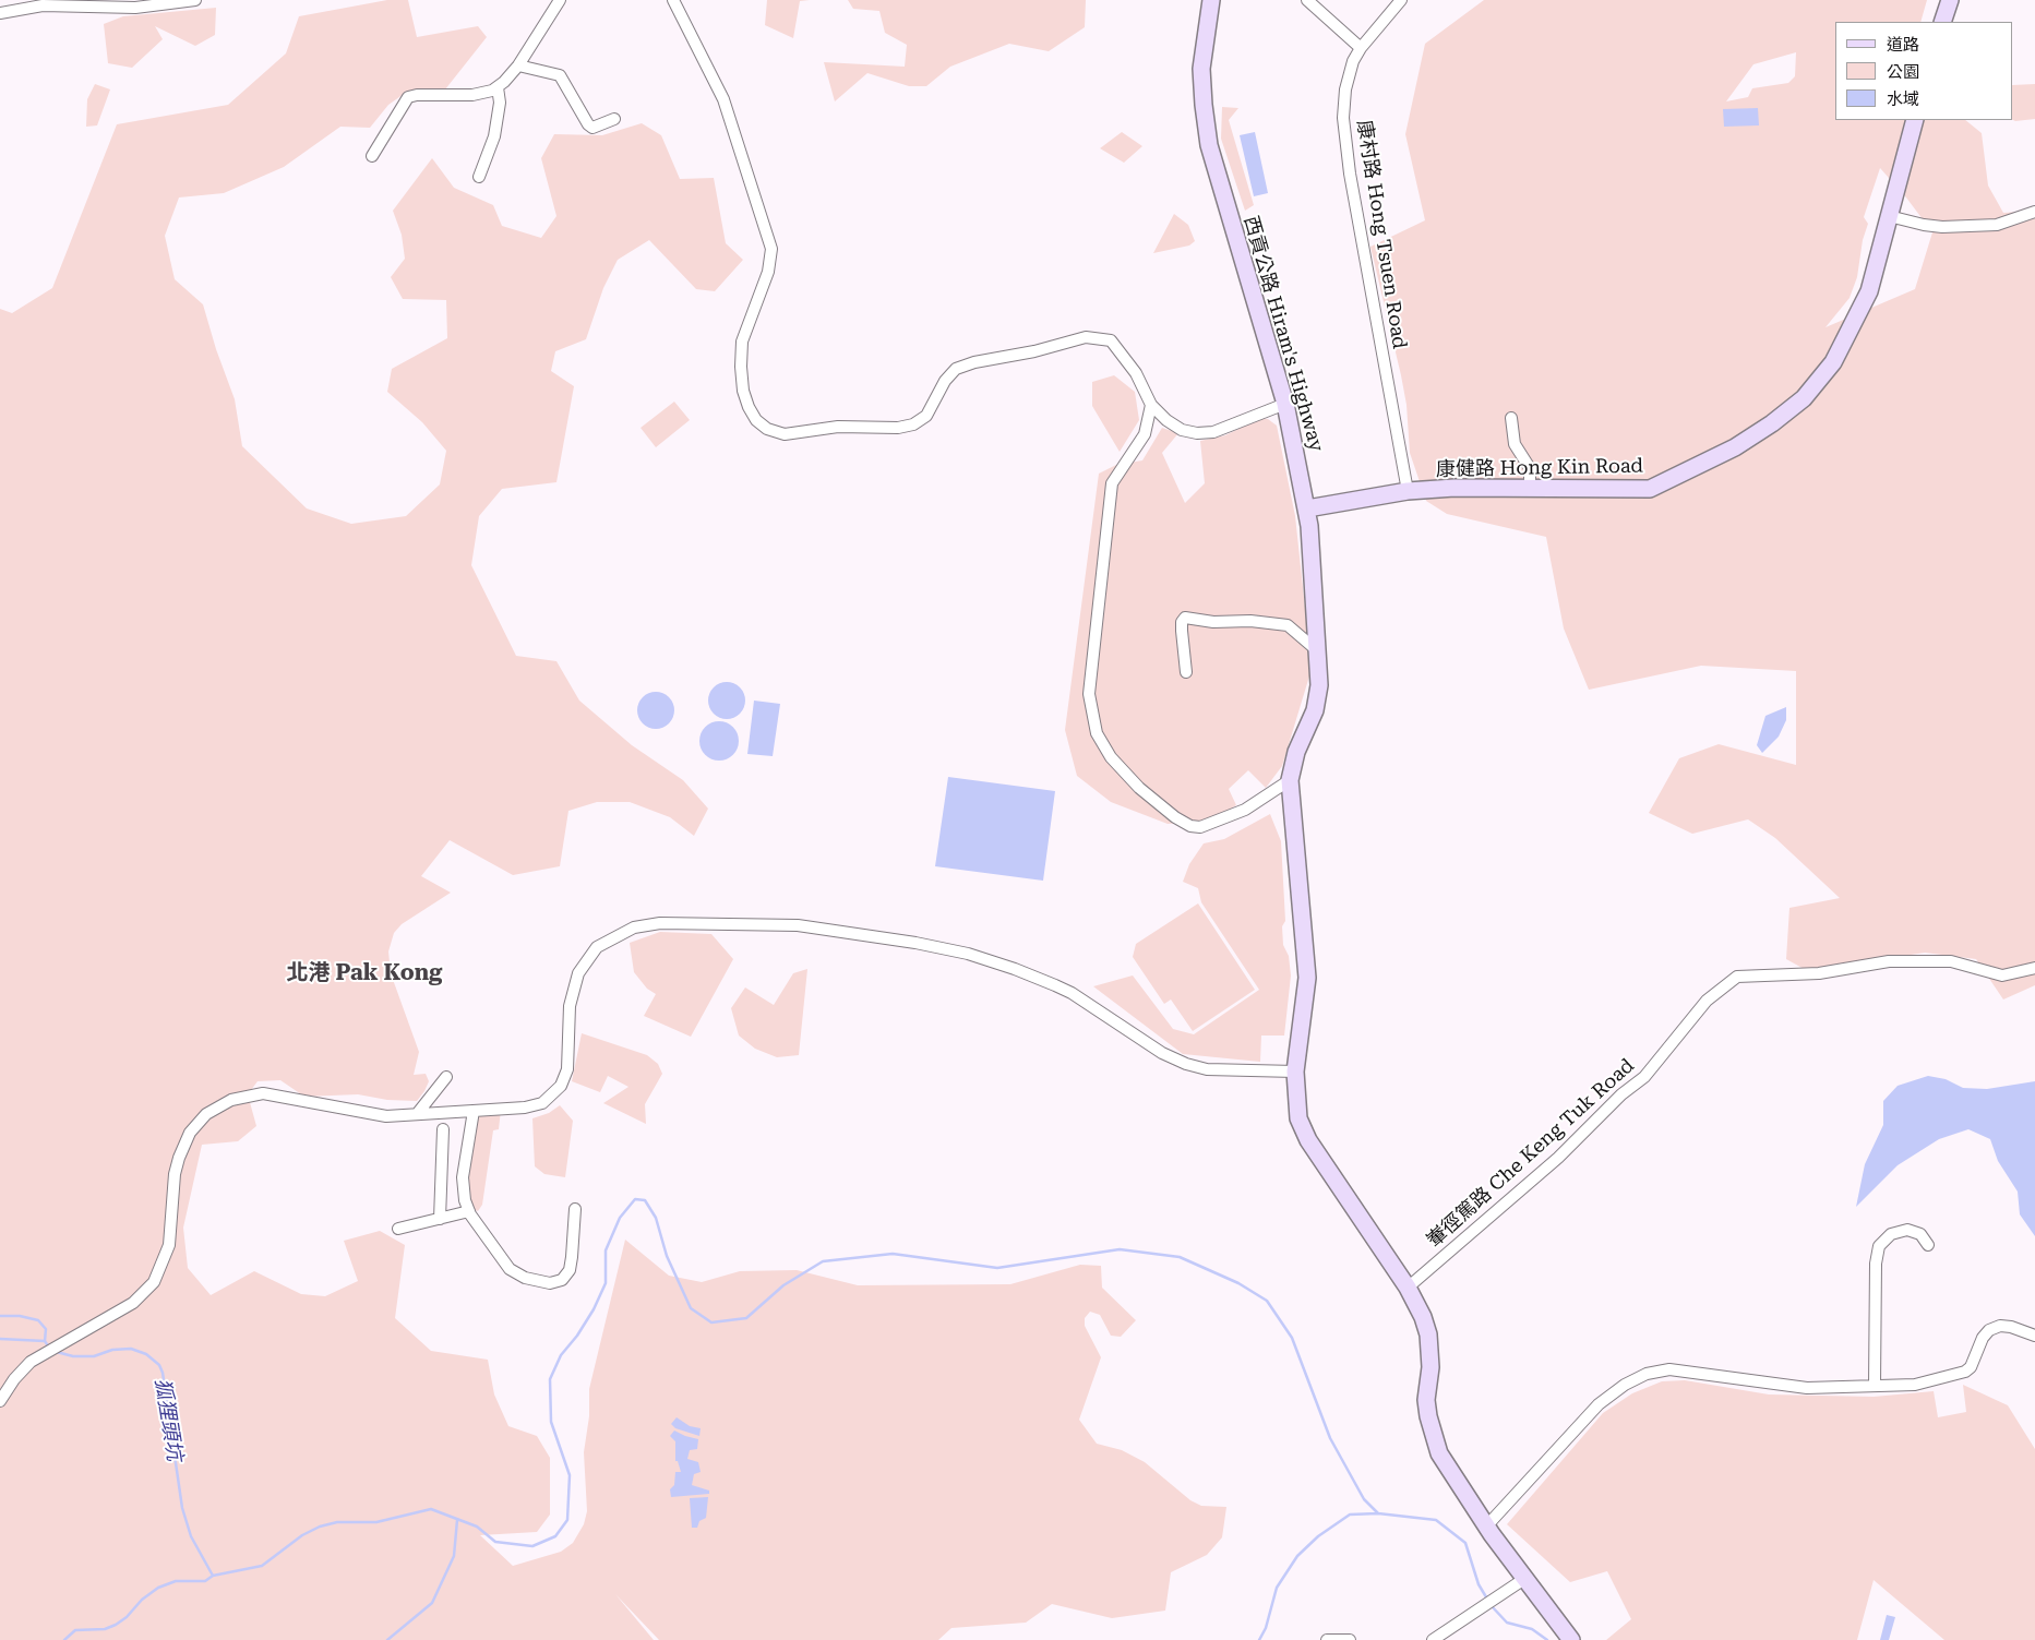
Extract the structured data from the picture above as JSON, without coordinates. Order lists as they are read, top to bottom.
{
  "streets": {
    "main road": ["西貢公路 Hiram's Highway", "康健路 Hong Kin Road"],
    "street": ["康村路 Hong Tsuen Road", "輋徑篤路 Che Keng Tuk Road"]
  },
  "crossings": [
    ["康村路 Hong Tsuen Road", "康健路 Hong Kin Road"],
    ["西貢公路 Hiram's Highway", "康健路 Hong Kin Road"],
    ["西貢公路 Hiram's Highway", "輋徑篤路 Che Keng Tuk Road"]
  ],
  "districts": ["北港 Pak Kong"],
  "water": ["狐狸頭坑"],
  "legend": ["道路", "公園", "水域"]
}
